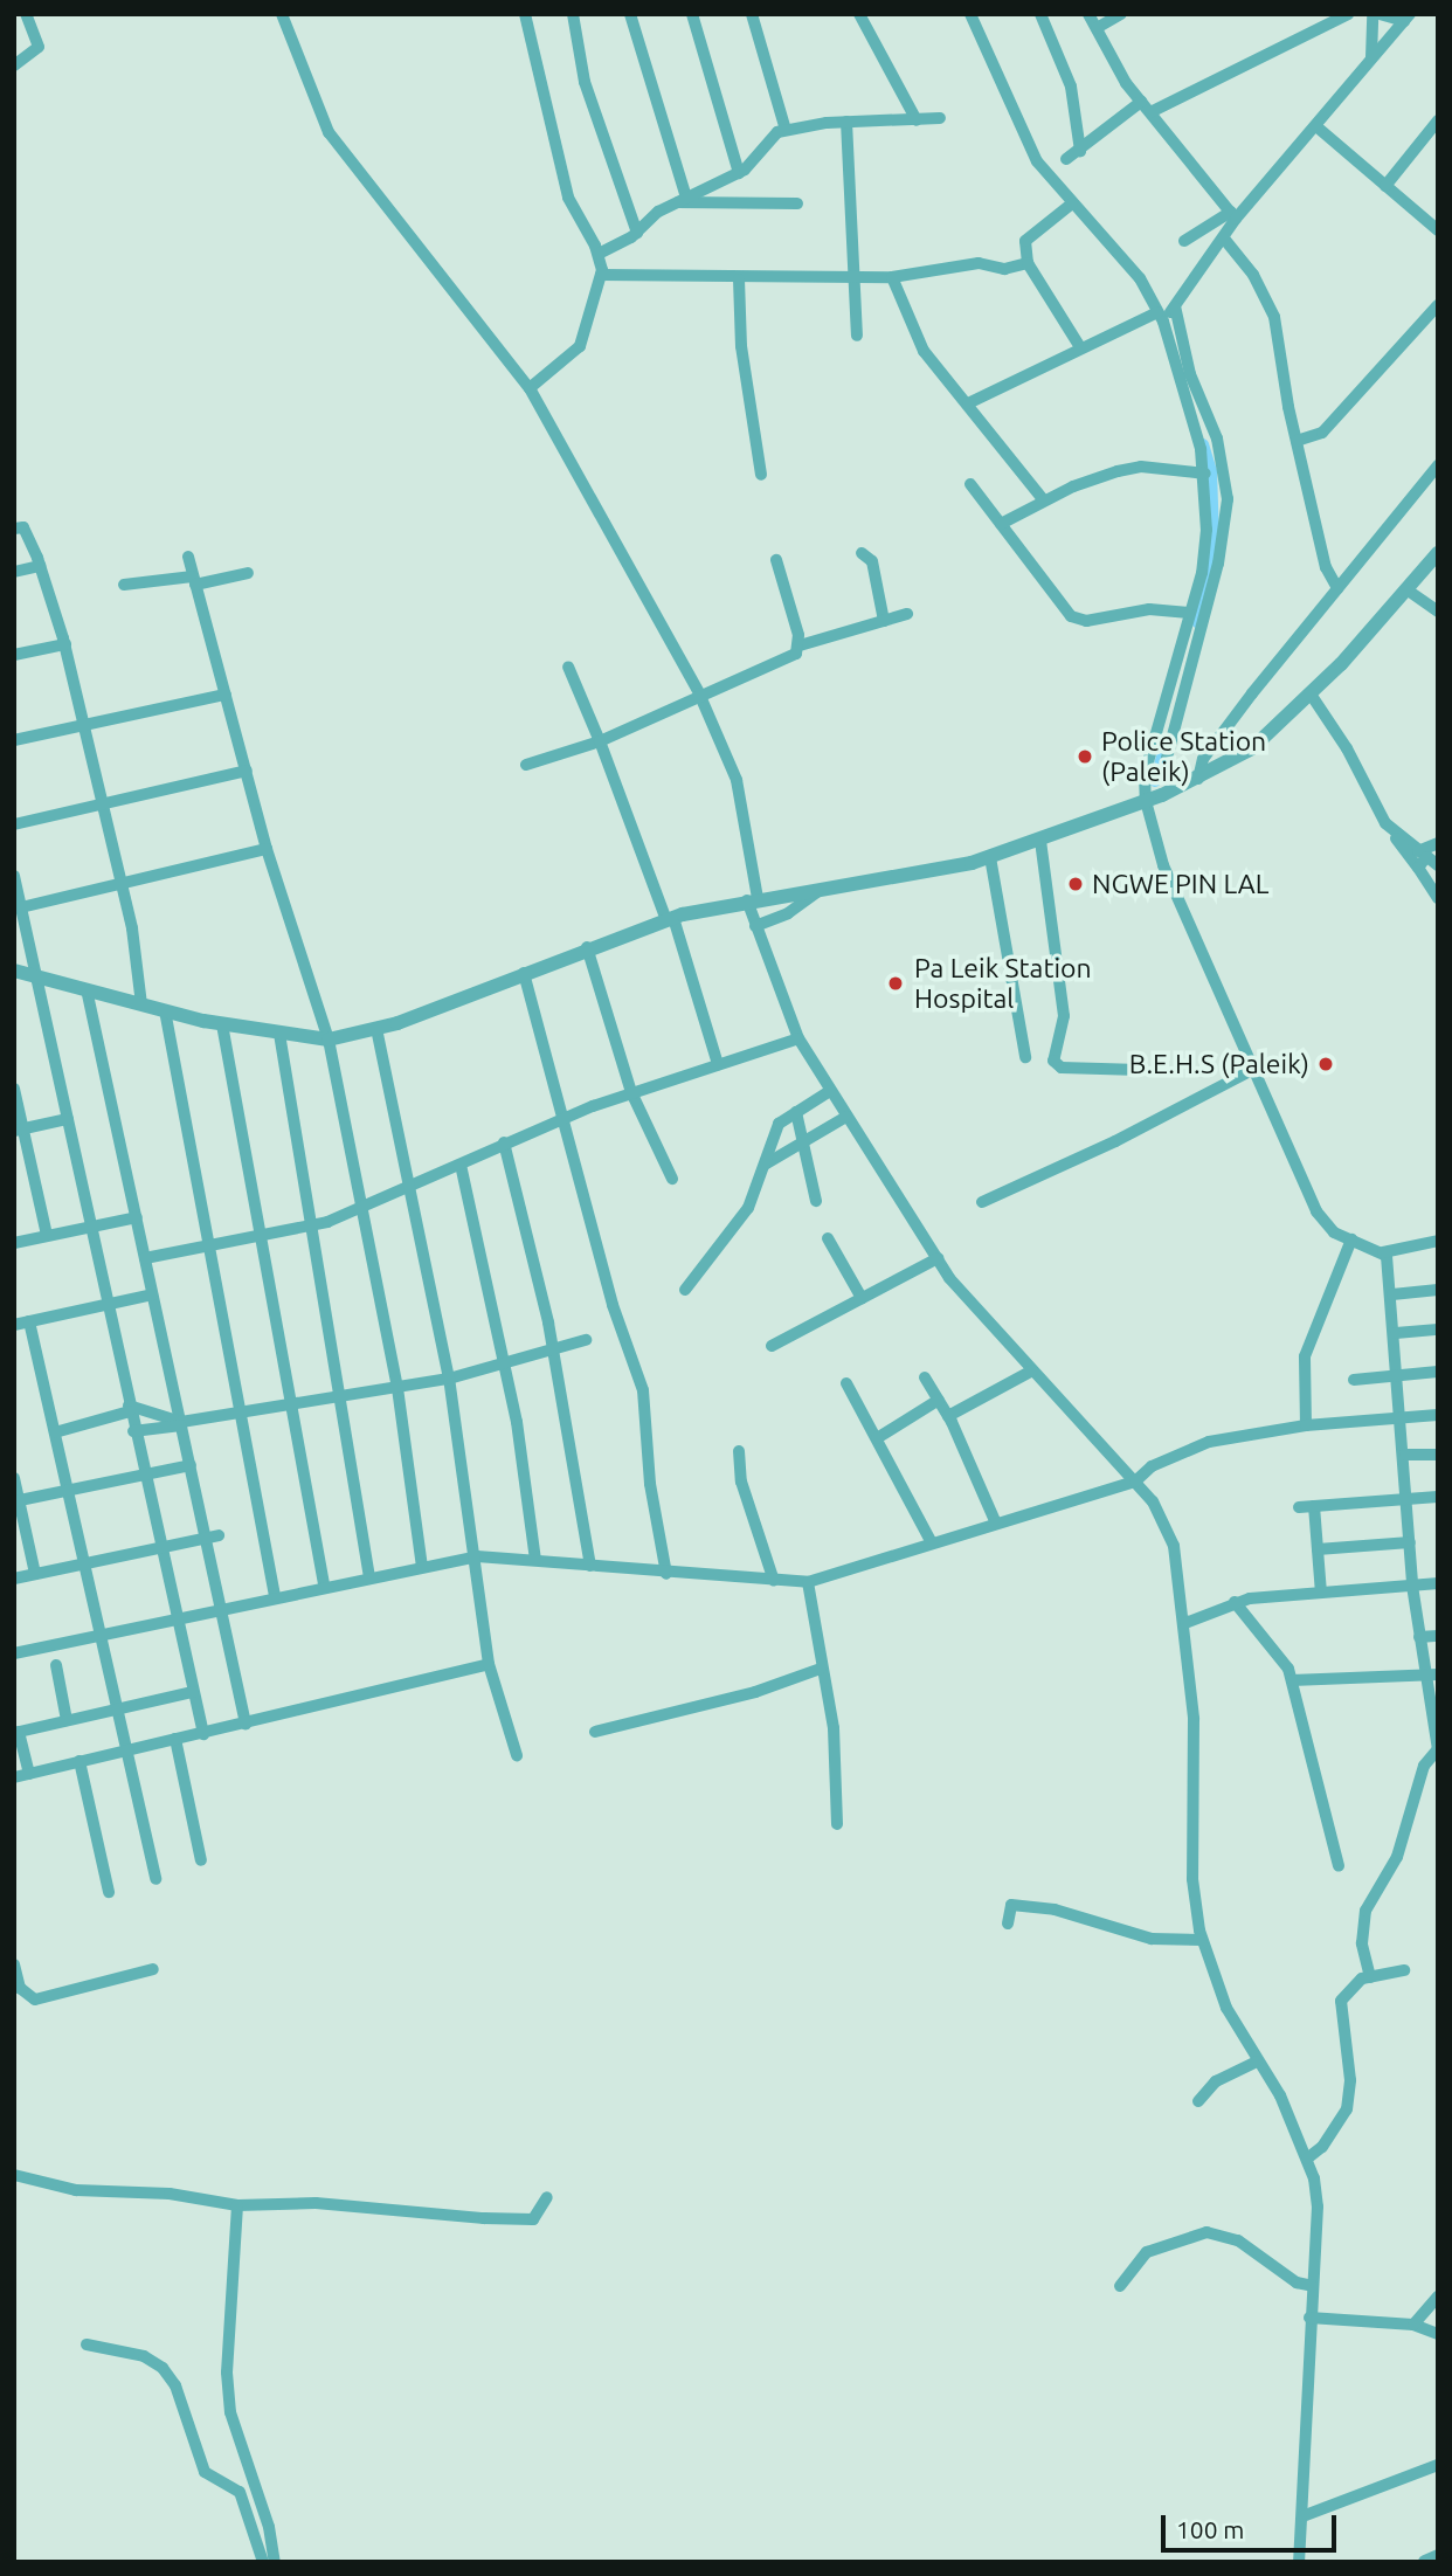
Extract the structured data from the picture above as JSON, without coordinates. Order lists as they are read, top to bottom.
{
  "places": [
    "Police Station (Paleik)",
    "NGWE PIN LAL",
    "Pa Leik Station Hospital",
    "B.E.H.S (Paleik)"
  ],
  "scale_bar": "100 m"
}
